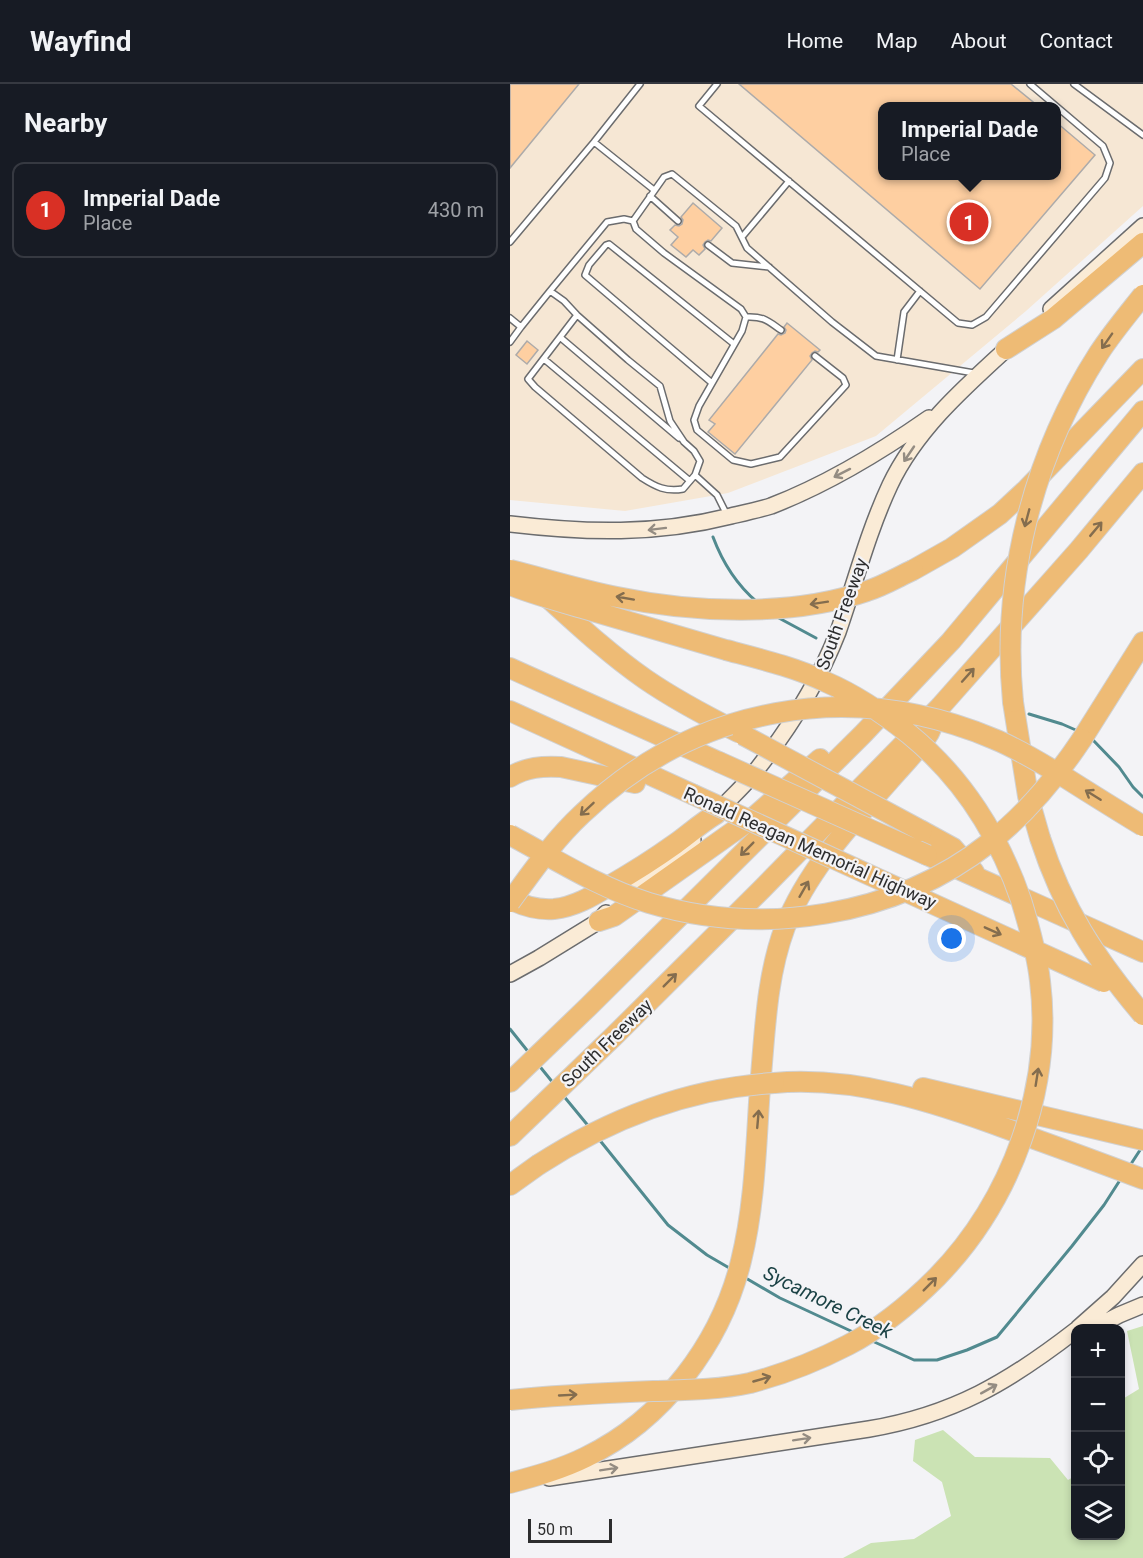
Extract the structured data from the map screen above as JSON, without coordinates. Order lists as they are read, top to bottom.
{
  "streets": {
    "highway": ["South Freeway", "Ronald Reagan Memorial Highway"]
  },
  "water": ["Sycamore Creek"],
  "scale_bar": "50 m",
  "page": {
    "header": "Wayfind",
    "nav": [
      "Home",
      "Map",
      "About",
      "Contact"
    ],
    "heading": "Nearby",
    "popup": ["Imperial Dade", "Place"],
    "list": [
      {
        "mark": "1",
        "name": "Imperial Dade",
        "note": "Place",
        "value": "430 m"
      }
    ],
    "pins": "1",
    "map_buttons": ["+", "−"],
    "scale": "50 m"
  }
}
